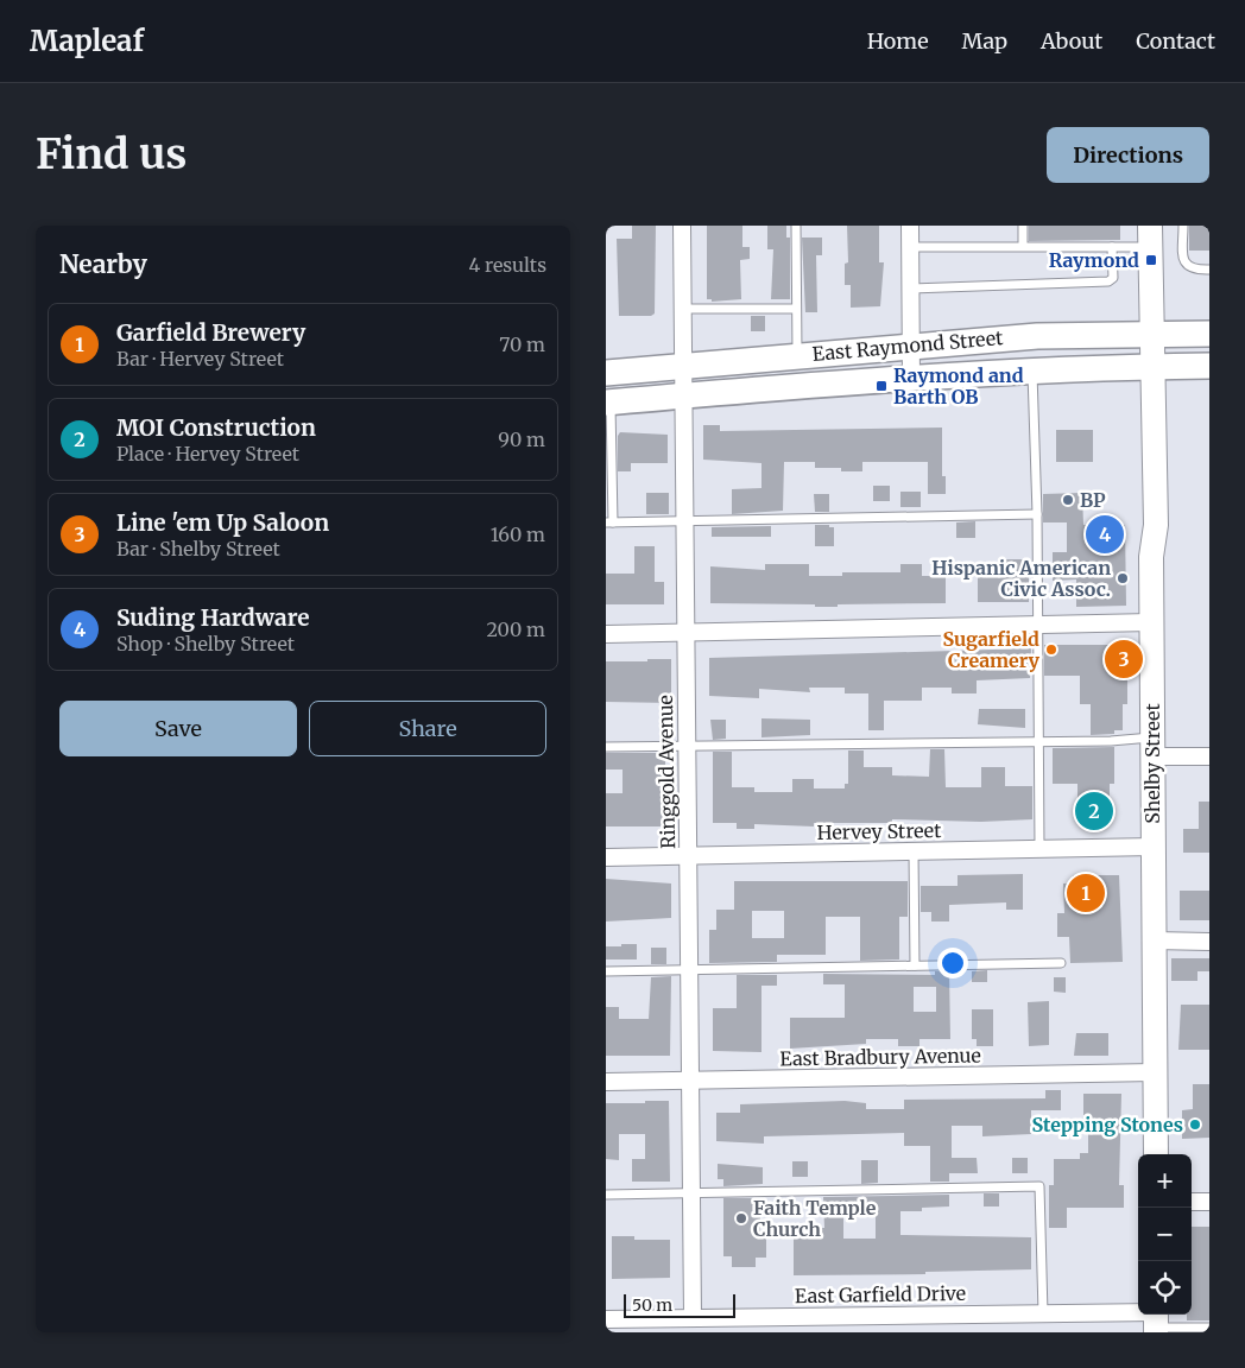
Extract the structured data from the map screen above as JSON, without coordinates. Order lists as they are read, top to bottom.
{
  "streets": {
    "main road": ["East Raymond Street", "Shelby Street"],
    "street": [
      "Ringgold Avenue",
      "Hervey Street",
      "East Bradbury Avenue",
      "East Garfield Drive"
    ]
  },
  "crossings": [
    ["East Raymond Street", "Shelby Street"],
    ["East Raymond Street", "Ringgold Avenue"],
    ["Shelby Street", "Hervey Street"],
    ["Shelby Street", "East Bradbury Avenue"],
    ["Ringgold Avenue", "Hervey Street"],
    ["Ringgold Avenue", "East Bradbury Avenue"],
    ["Ringgold Avenue", "East Garfield Drive"]
  ],
  "places": {
    "transit": ["Raymond", "Raymond and Barth OB"],
    "other": [
      "BP",
      "Hispanic American Civic Assoc.",
      "Sugarfield Creamery",
      "Stepping Stones",
      "Faith Temple Church"
    ]
  },
  "scale_bar": "50 m",
  "page": {
    "header": "Mapleaf",
    "nav": [
      "Home",
      "Map",
      "About",
      "Contact"
    ],
    "buttons": [
      "Directions",
      ["Save", "Share"]
    ],
    "title": "Find us",
    "heading": ["Nearby", "4 results"],
    "list": [
      {
        "mark": "1",
        "name": "Garfield Brewery",
        "note": "Bar · Hervey Street",
        "value": "70 m"
      },
      {
        "mark": "2",
        "name": "MOI Construction",
        "note": "Place · Hervey Street",
        "value": "90 m"
      },
      {
        "mark": "3",
        "name": "Line 'em Up Saloon",
        "note": "Bar · Shelby Street",
        "value": "160 m"
      },
      {
        "mark": "4",
        "name": "Suding Hardware",
        "note": "Shop · Shelby Street",
        "value": "200 m"
      }
    ],
    "pins": [
      "4",
      "3",
      "2",
      "1"
    ],
    "map_buttons": ["+", "−"],
    "scale": "50 m"
  }
}
